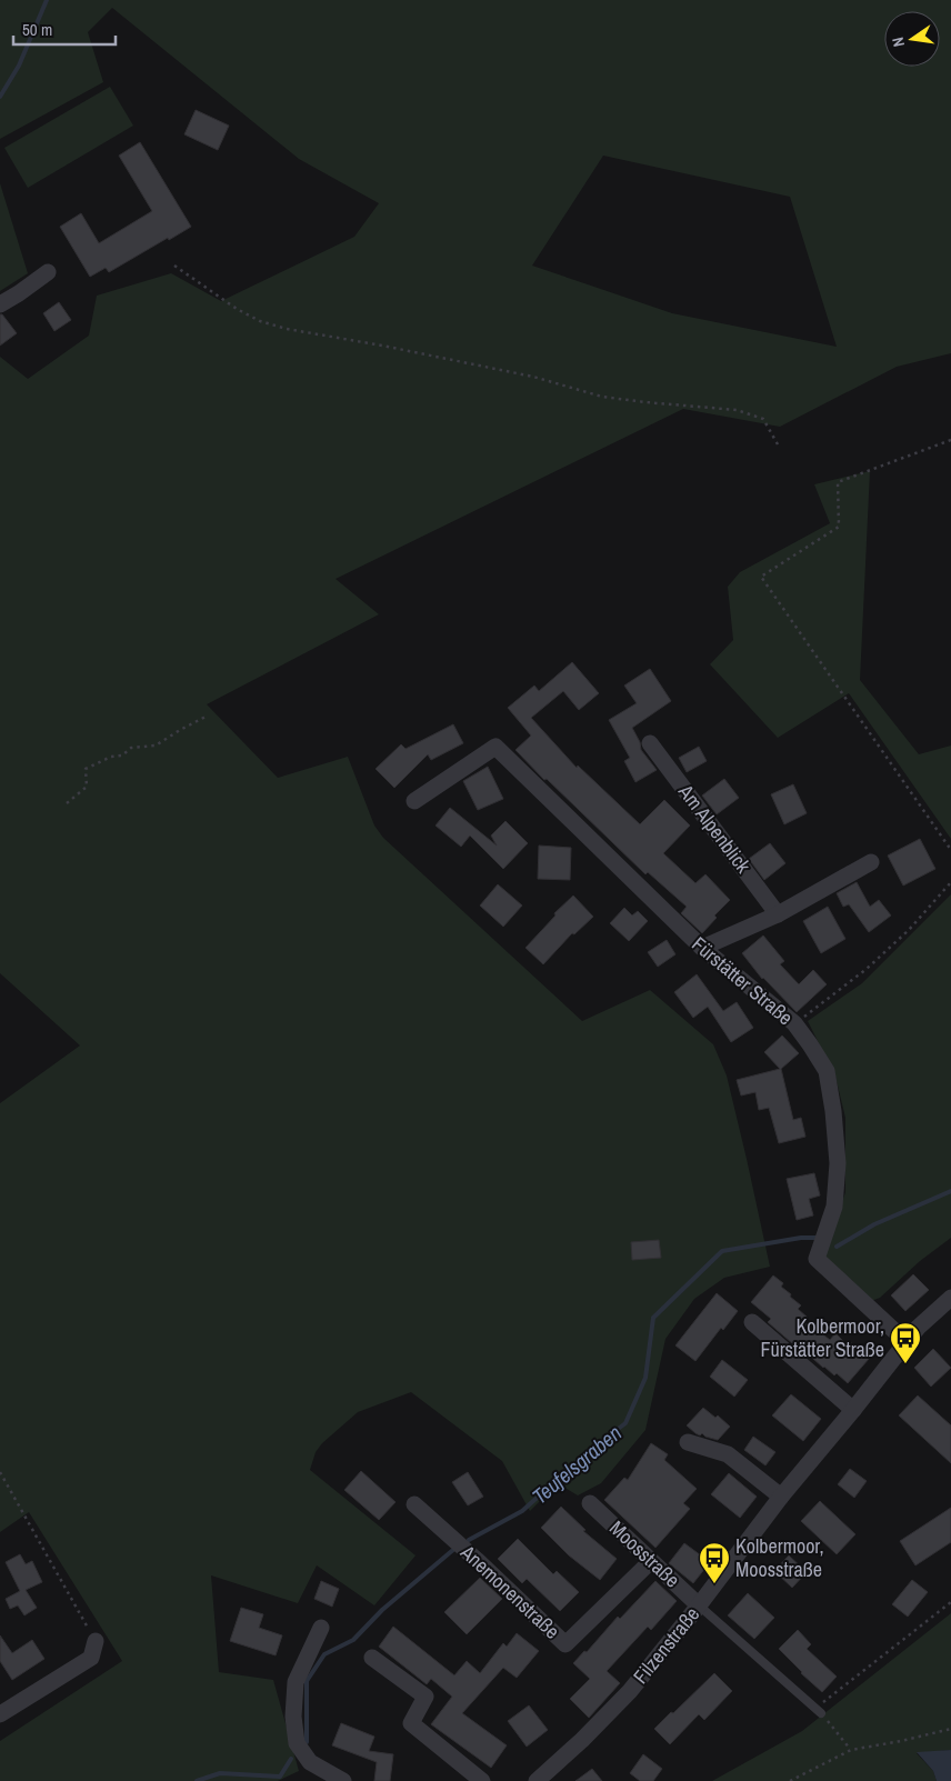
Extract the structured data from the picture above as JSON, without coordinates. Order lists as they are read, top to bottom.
{
  "streets": {
    "street": [
      "Am Alpenblick",
      "Fürstätter Straße",
      "Moosstraße",
      "Anemonenstraße",
      "Filzenstraße"
    ]
  },
  "crossings": [
    ["Fürstätter Straße", "Filzenstraße"],
    ["Moosstraße", "Anemonenstraße"],
    ["Moosstraße", "Filzenstraße"]
  ],
  "water": ["Teufelsgraben"],
  "places": {
    "bus stop": ["Kolbermoor, Fürstätter Straße", "Kolbermoor, Moosstraße"]
  },
  "scale_bar": "50 m",
  "north": "left"
}
